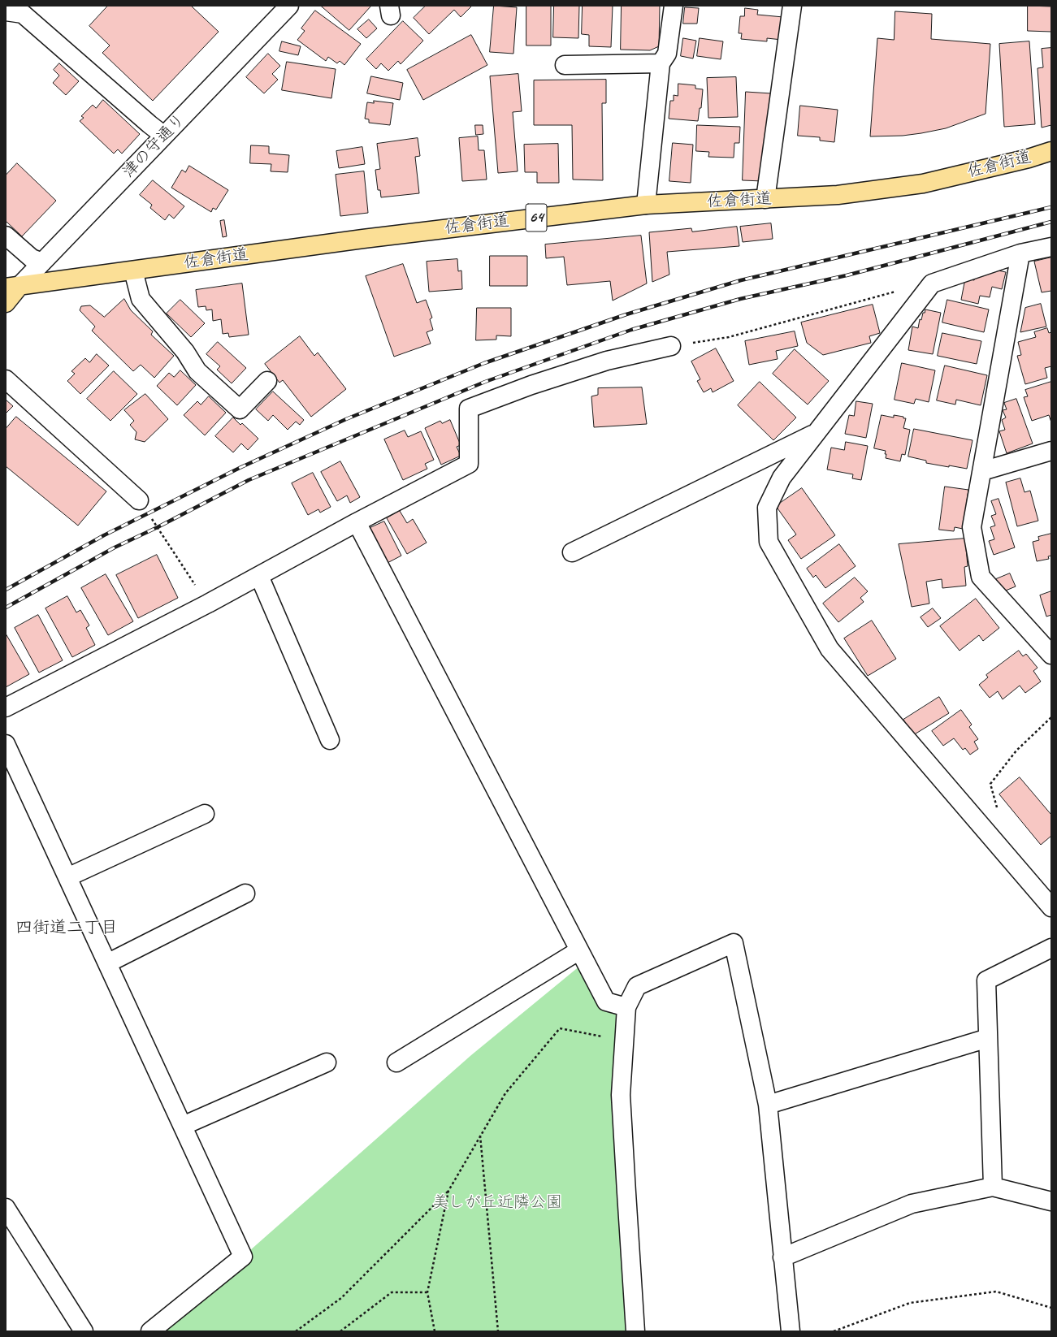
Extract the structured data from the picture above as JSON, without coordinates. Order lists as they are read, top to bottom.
{
  "streets": {
    "main road": ["佐倉街道", "64"],
    "street": ["津の守通り"]
  },
  "crossings": [
    ["津の守通り", "佐倉街道"]
  ],
  "districts": ["四街道二丁目"],
  "parks": ["美しが丘近隣公園"]
}
